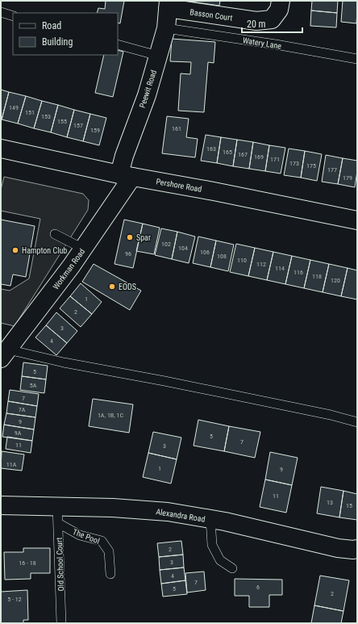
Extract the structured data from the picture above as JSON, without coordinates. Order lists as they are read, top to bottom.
{
  "streets": {
    "street": [
      "Basson Court",
      "Peewit Road",
      "Pershore Road",
      "Workman Road",
      "Alexandra Road"
    ],
    "lane": ["Watery Lane", "The Pool", "Old School Court"]
  },
  "crossings": [
    ["Basson Court", "Peewit Road"],
    ["Watery Lane", "Peewit Road"],
    ["Peewit Road", "Pershore Road"],
    ["Peewit Road", "Workman Road"],
    ["Pershore Road", "Workman Road"],
    ["Alexandra Road", "Old School Court"],
    ["The Pool", "Old School Court"]
  ],
  "places": ["Spar", "Hampton Club", "EODS"],
  "house_numbers": [
    "149",
    "151",
    "153",
    "155",
    "157",
    "161",
    "159",
    "163",
    "165",
    "167",
    "169",
    "171",
    "173",
    "175",
    "177",
    "179",
    "102",
    "104",
    "106",
    "96",
    "108",
    "110",
    "112",
    "114",
    "116",
    "118",
    "120",
    "1",
    "2",
    "3",
    "4",
    "5",
    "5A",
    "7",
    "7A",
    "1A, 1B, 1C",
    "9",
    "9A",
    "5",
    "7",
    "11",
    "3",
    "11A",
    "1",
    "9",
    "11",
    "13",
    "15",
    "2",
    "3",
    "16 - 18",
    "4",
    "7",
    "6",
    "5",
    "2",
    "5 - 12"
  ],
  "legend": ["Road", "Building"],
  "scale_bar": "20 m"
}
